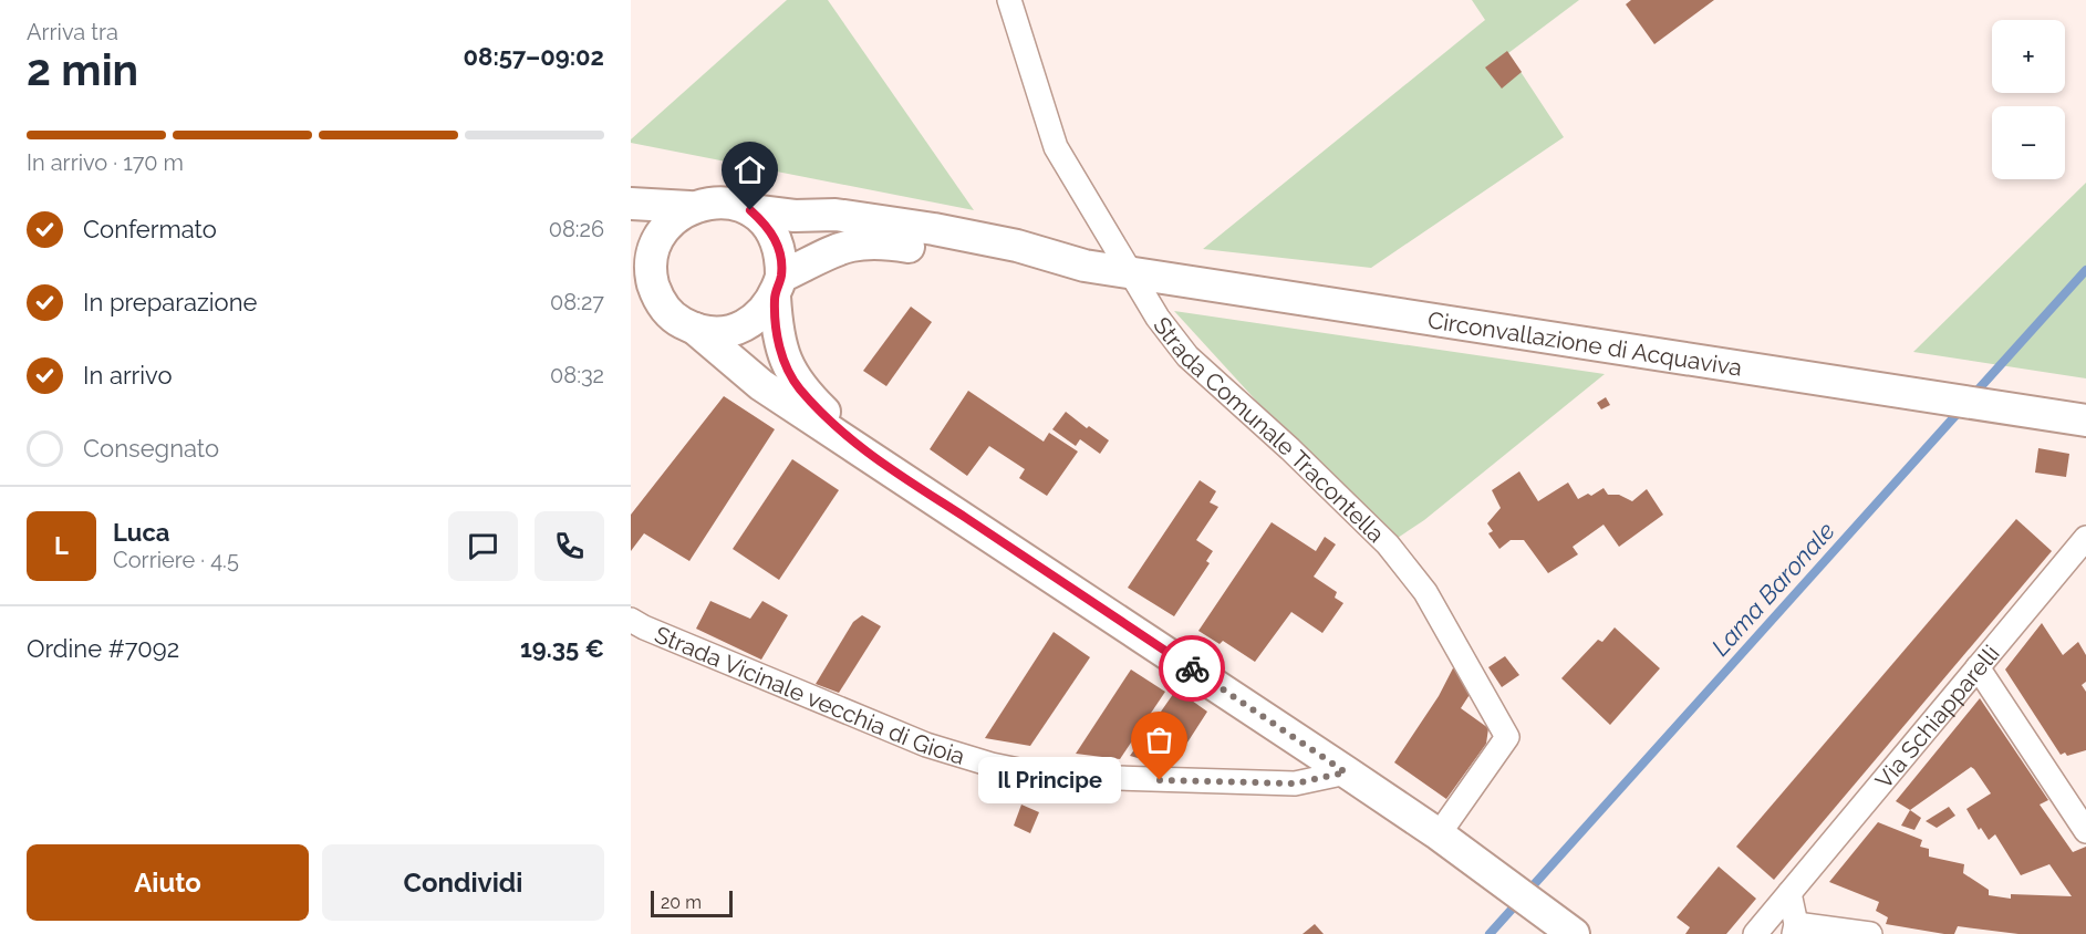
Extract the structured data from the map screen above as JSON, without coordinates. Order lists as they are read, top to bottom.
{
  "streets": {
    "main road": ["Circonvallazione di Acquaviva"],
    "street": ["Strada Comunale Tracontella", "Strada Vicinale vecchia di Gioia", "Via Schiapparelli"]
  },
  "crossings": [
    ["Circonvallazione di Acquaviva", "Strada Comunale Tracontella"]
  ],
  "water": ["Lama Baronale"],
  "places": ["Il Principe"],
  "scale_bar": "20 m",
  "page": {
    "heading": ["2 min", "Arriva tra", "08:57–09:02"],
    "panel": [
      "Luca",
      "Corriere · 4.5",
      "Ordine #7092",
      "19.35 €"
    ],
    "map_buttons": ["+", "−"],
    "bar": "In arrivo · 170 m",
    "list": [
      ["Confermato", "08:26"],
      ["In preparazione", "08:27"],
      ["In arrivo", "08:32"],
      "Consegnato"
    ],
    "round": "L",
    "bubble": "Il Principe",
    "buttons": ["Aiuto", "Condividi"],
    "scale": "20 m"
  }
}
